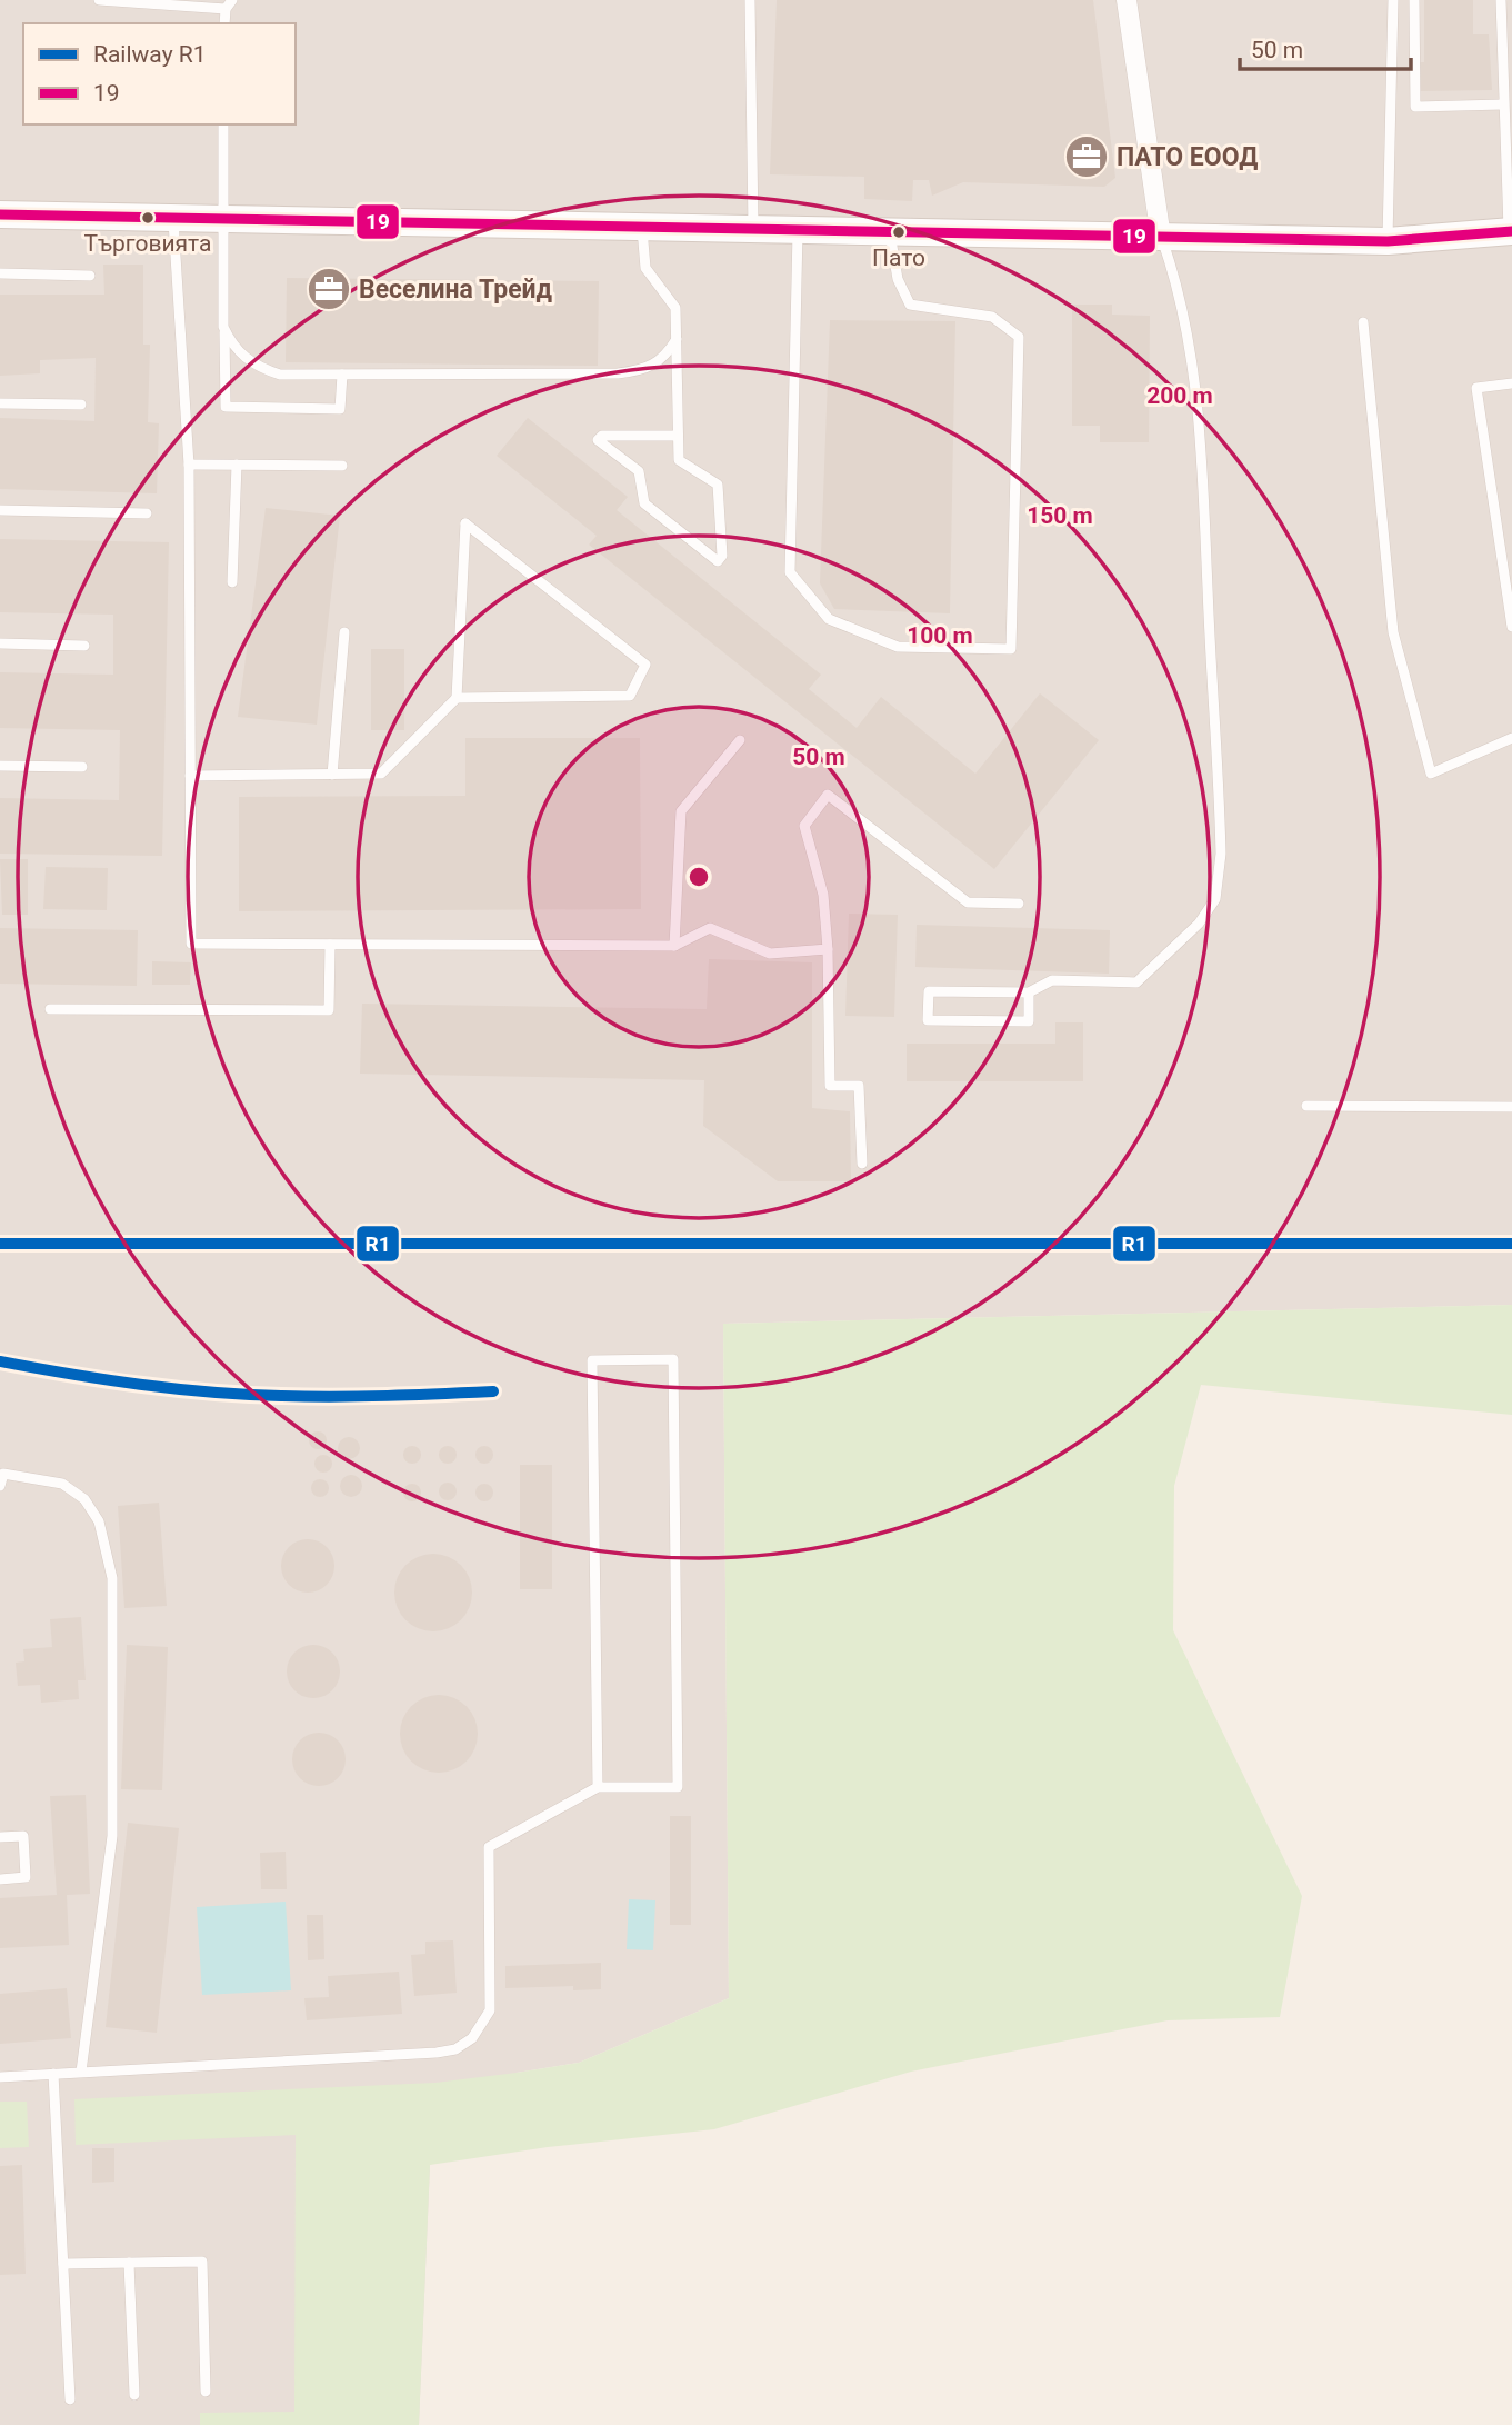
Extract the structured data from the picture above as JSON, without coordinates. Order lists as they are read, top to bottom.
{
  "places": {
    "office": ["ПАТО ЕООД", "Веселина Трейд"],
    "other": ["Търговията", "Пато"]
  },
  "lines": ["transit line 19", "rail line R1"],
  "legend": ["Railway R1", "19"],
  "scale_bar": "50 m",
  "rings": [
    "200 m",
    "150 m",
    "100 m",
    "50 m"
  ]
}
